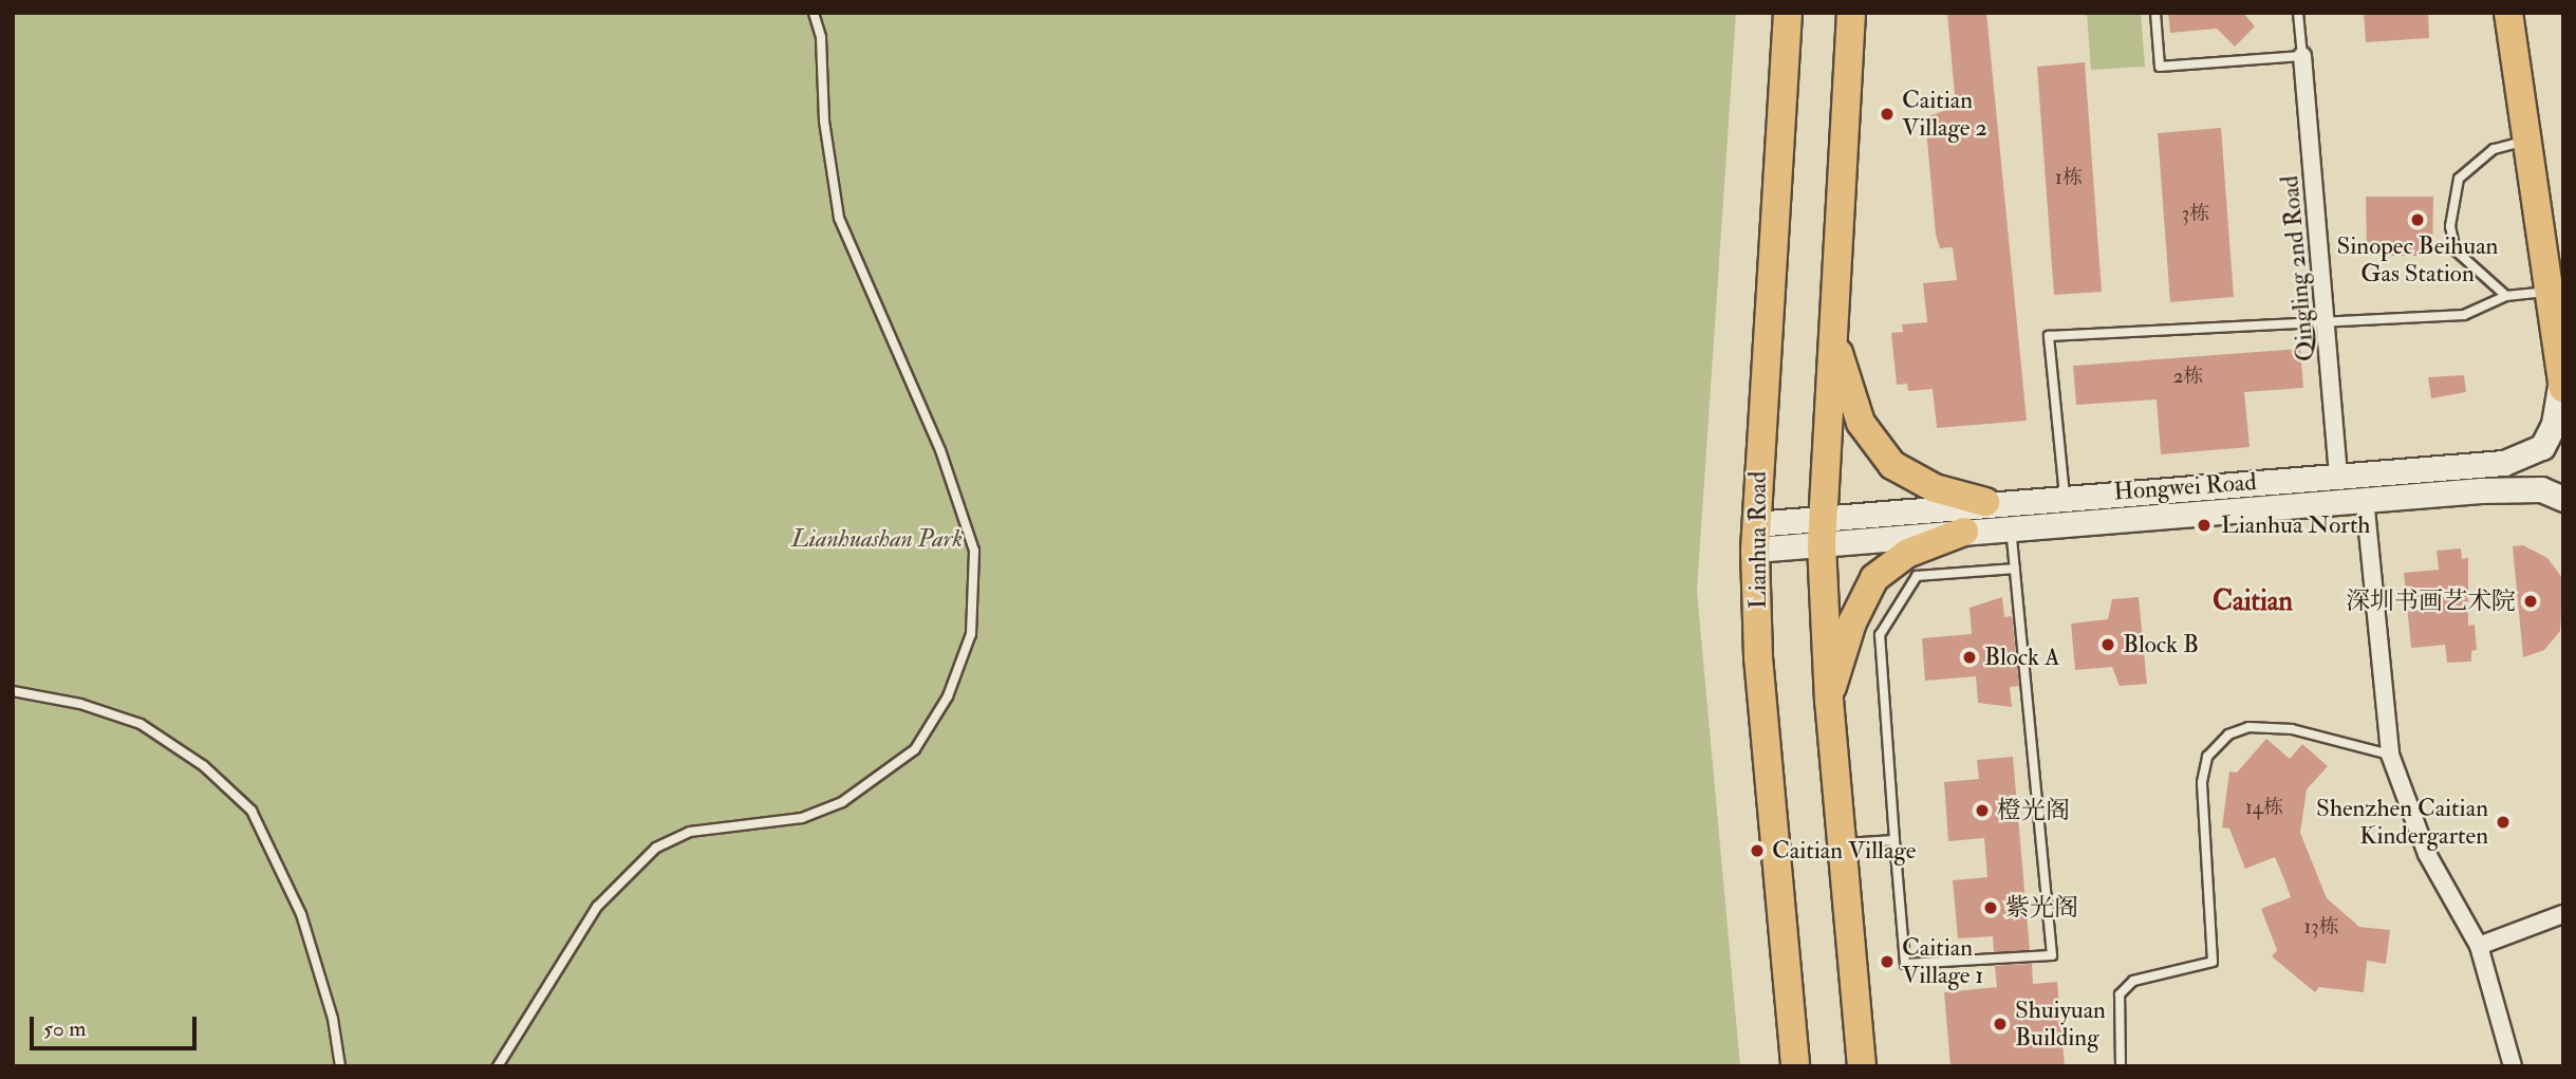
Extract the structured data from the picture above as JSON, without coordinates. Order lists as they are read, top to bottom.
{
  "streets": {
    "main road": ["Lianhua Road"],
    "street": ["Qingling 2nd Road", "Hongwei Road"]
  },
  "crossings": [
    ["Qingling 2nd Road", "Hongwei Road"],
    ["Hongwei Road", "Lianhua Road"]
  ],
  "districts": ["Caitian"],
  "parks": ["Lianhuashan Park"],
  "places": [
    "Caitian Village 2",
    "Sinopec Beihuan Gas Station",
    "Lianhua North",
    "深圳书画艺术院",
    "Block B",
    "Block A",
    "橙光阁",
    "Shenzhen Caitian Kindergarten",
    "Caitian Village",
    "紫光阁",
    "Caitian Village 1",
    "Shuiyuan Building"
  ],
  "house_numbers": [
    "1栋",
    "3栋",
    "2栋",
    "14栋",
    "13栋"
  ],
  "scale_bar": "50 m"
}
